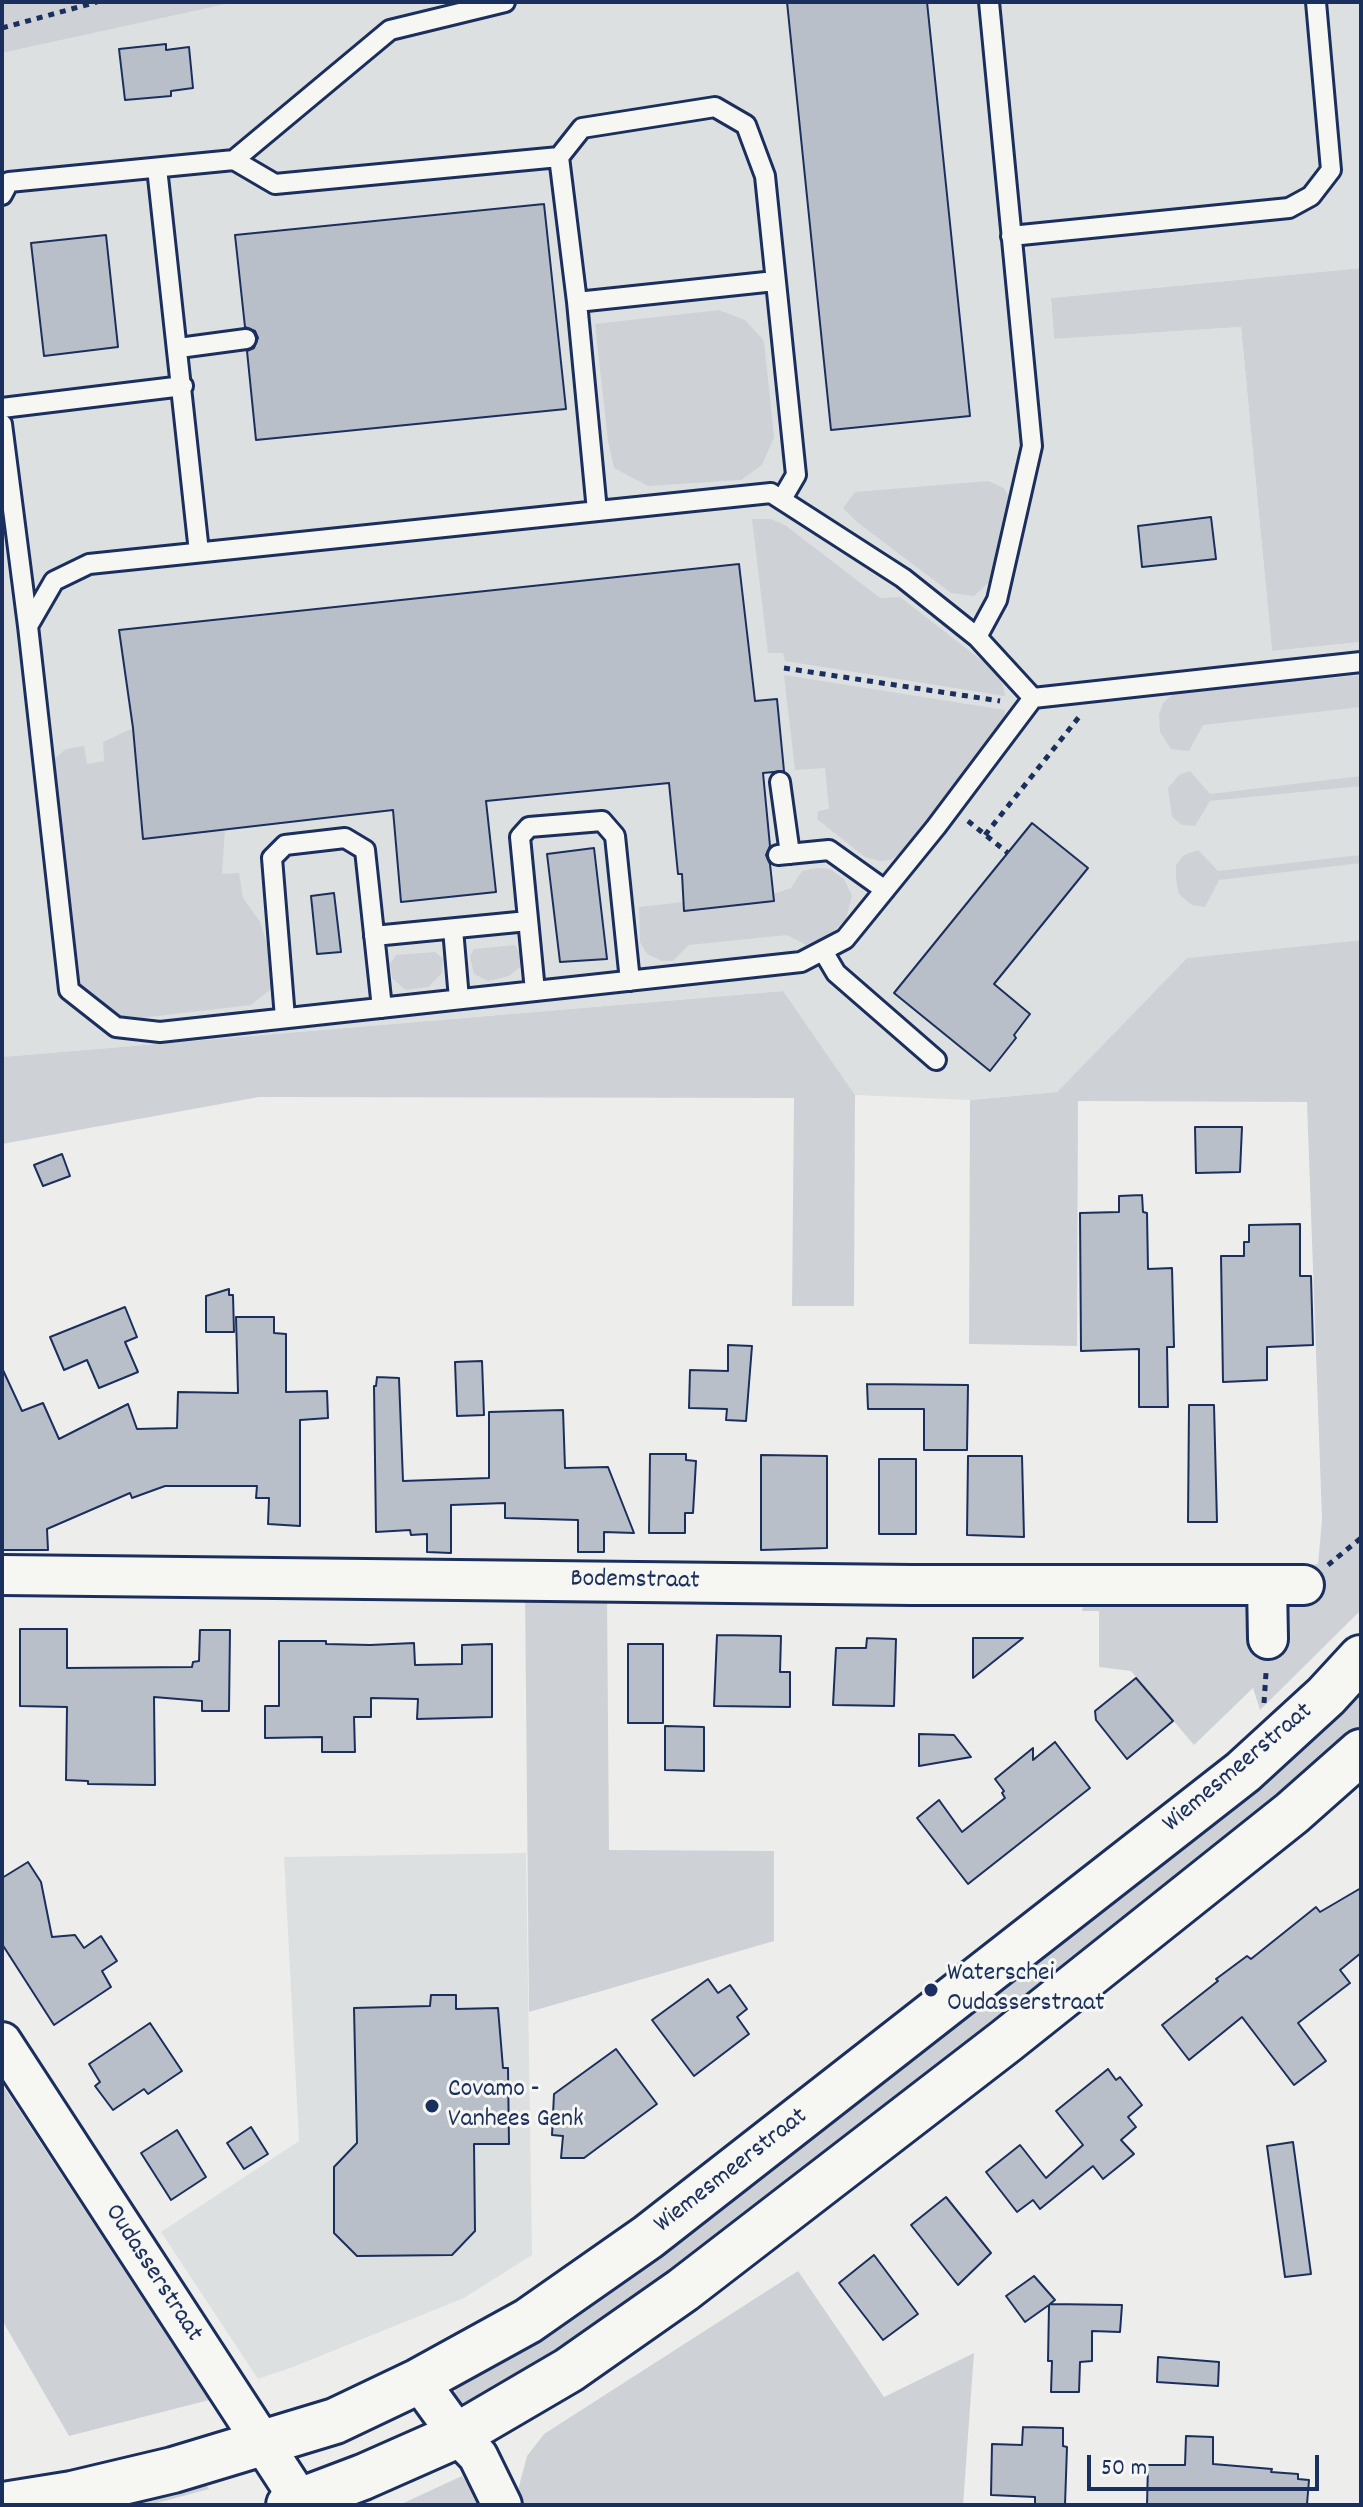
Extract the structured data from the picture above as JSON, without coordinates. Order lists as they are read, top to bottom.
{
  "streets": {
    "main road": ["Wiemesmeerstraat"],
    "street": ["Bodemstraat", "Oudasserstraat"]
  },
  "crossings": [
    ["Wiemesmeerstraat", "Oudasserstraat"]
  ],
  "places": ["Waterschei Oudasserstraat", "Covamo - Vanhees Genk"],
  "scale_bar": "50 m"
}
